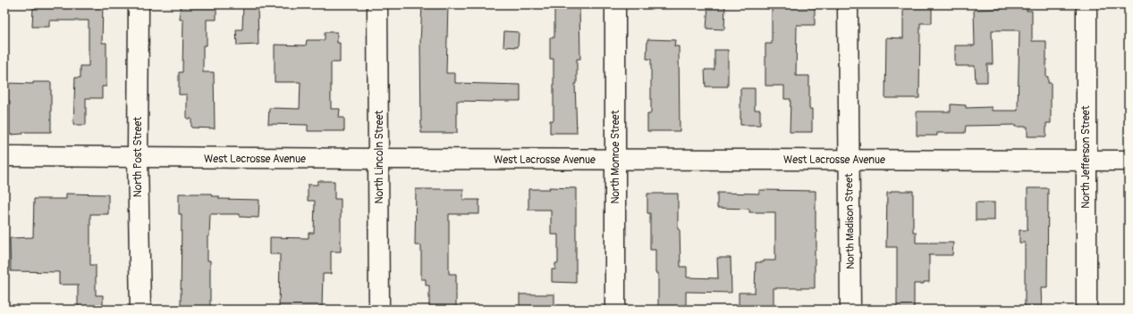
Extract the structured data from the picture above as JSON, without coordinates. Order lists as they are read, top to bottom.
{
  "streets": {
    "street": [
      "North Post Street",
      "North Lincoln Street",
      "North Monroe Street",
      "North Jefferson Street",
      "West Lacrosse Avenue",
      "North Madison Street"
    ]
  },
  "crossings": [
    ["North Post Street", "West Lacrosse Avenue"],
    ["North Lincoln Street", "West Lacrosse Avenue"],
    ["North Monroe Street", "West Lacrosse Avenue"],
    ["North Jefferson Street", "West Lacrosse Avenue"],
    ["West Lacrosse Avenue", "North Madison Street"]
  ]
}
